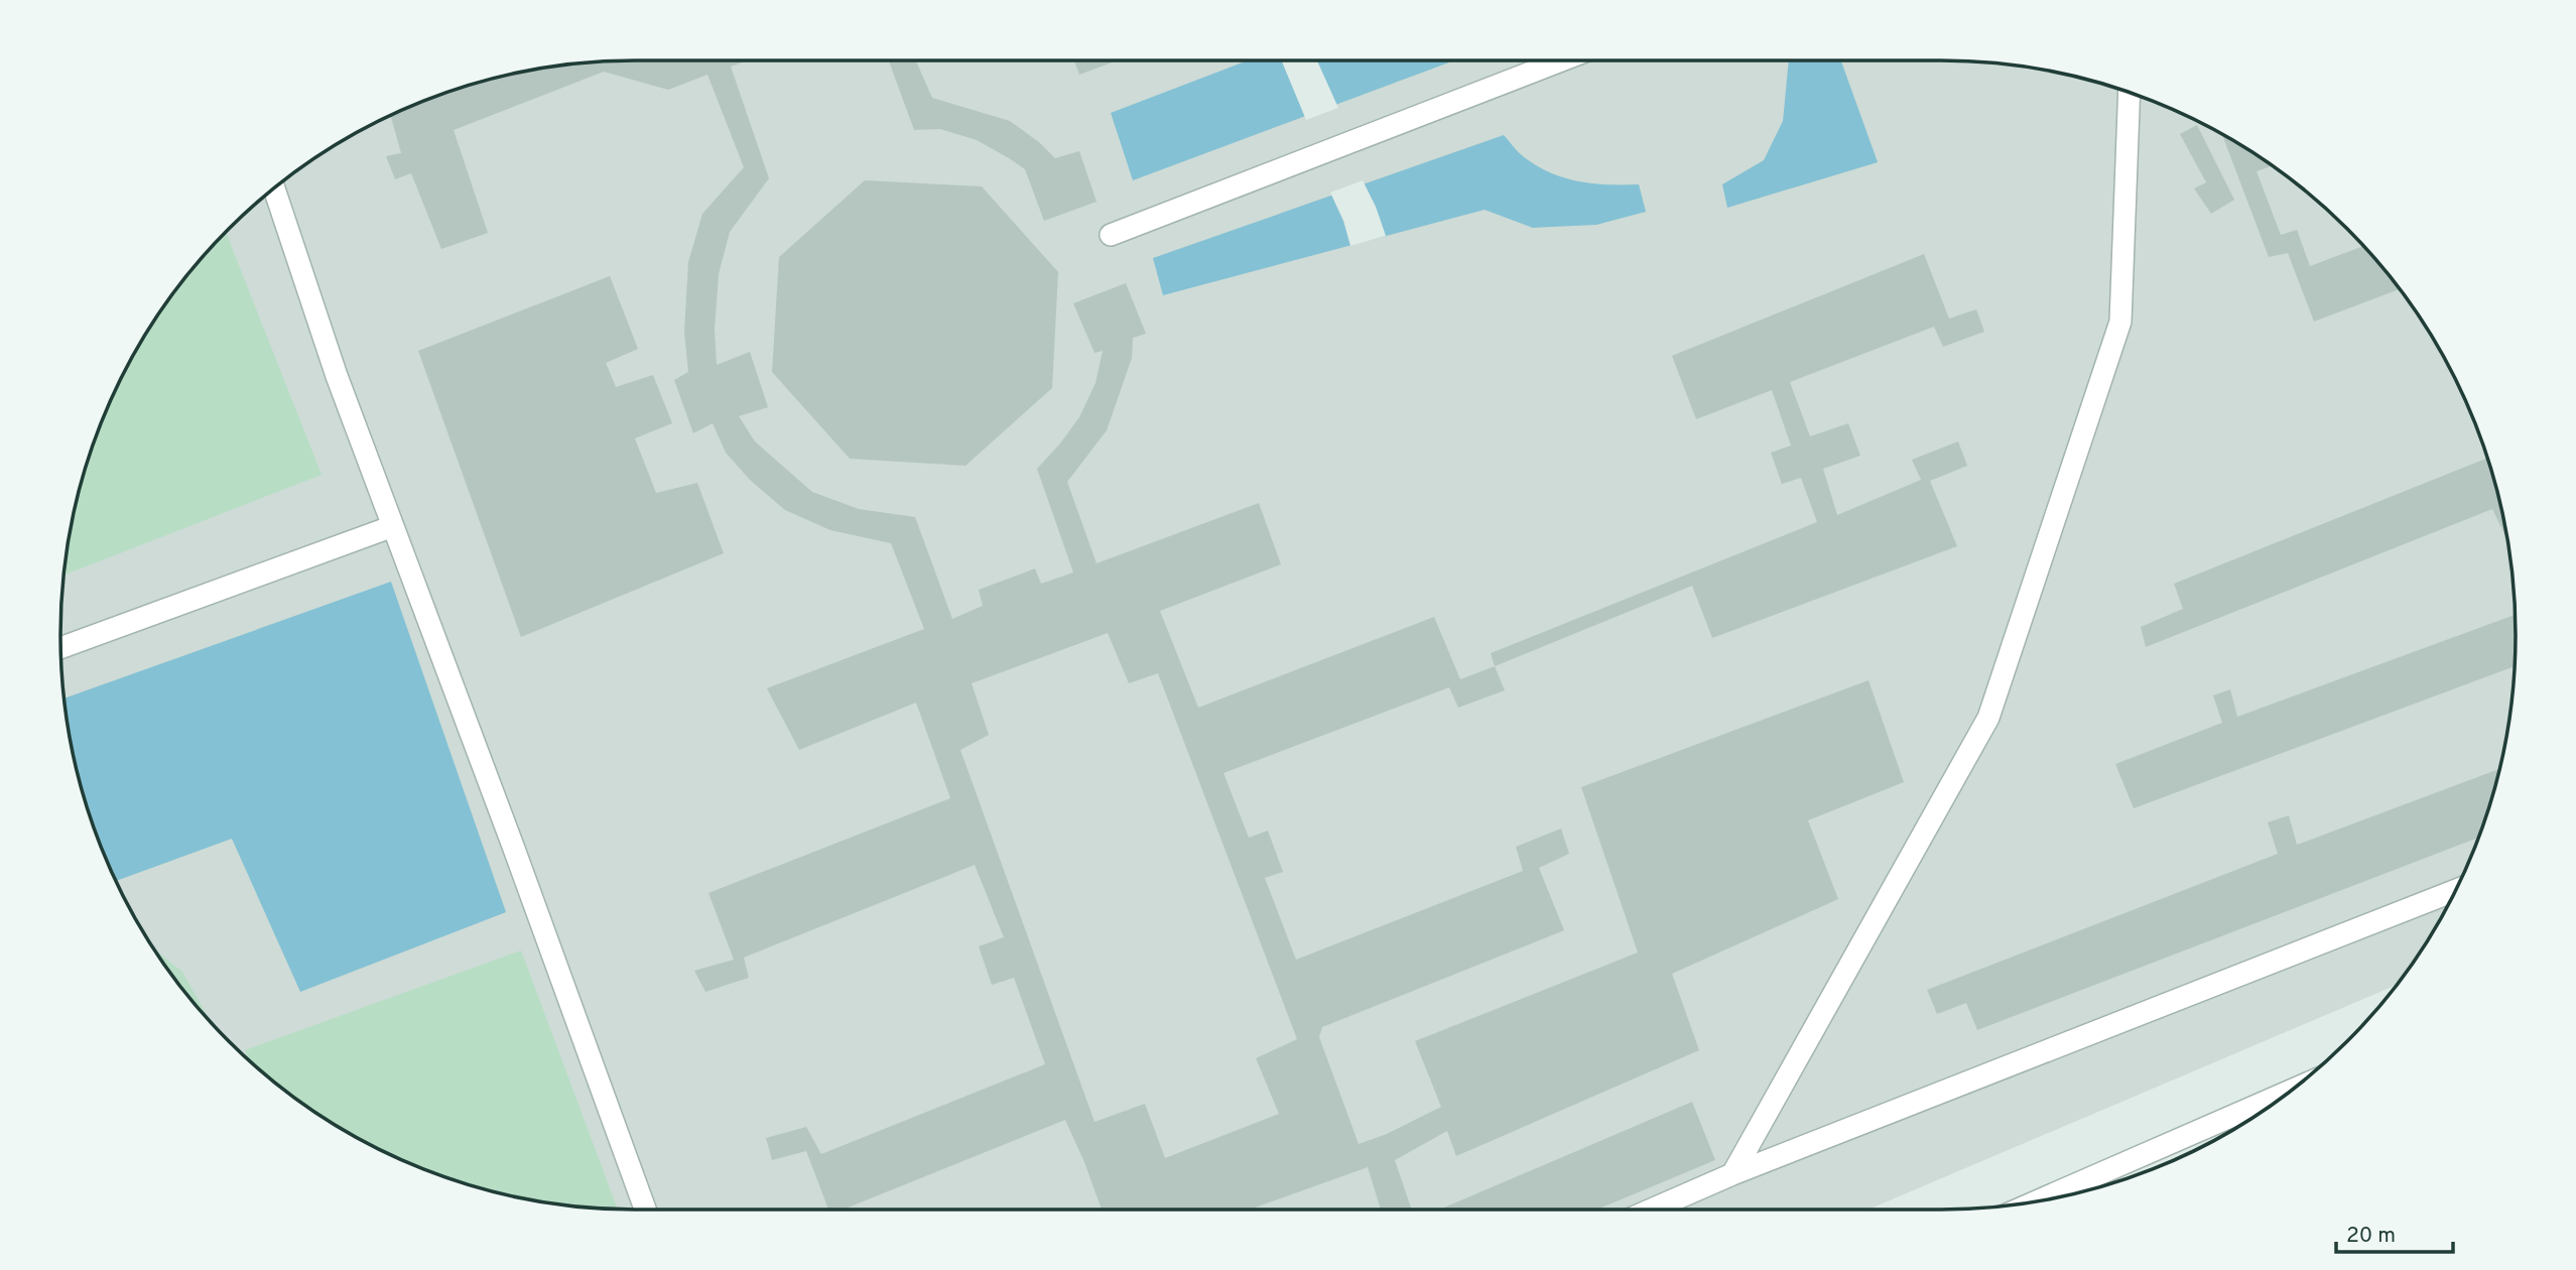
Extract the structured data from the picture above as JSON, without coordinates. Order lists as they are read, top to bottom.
{
  "scale_bar": "20 m"
}
